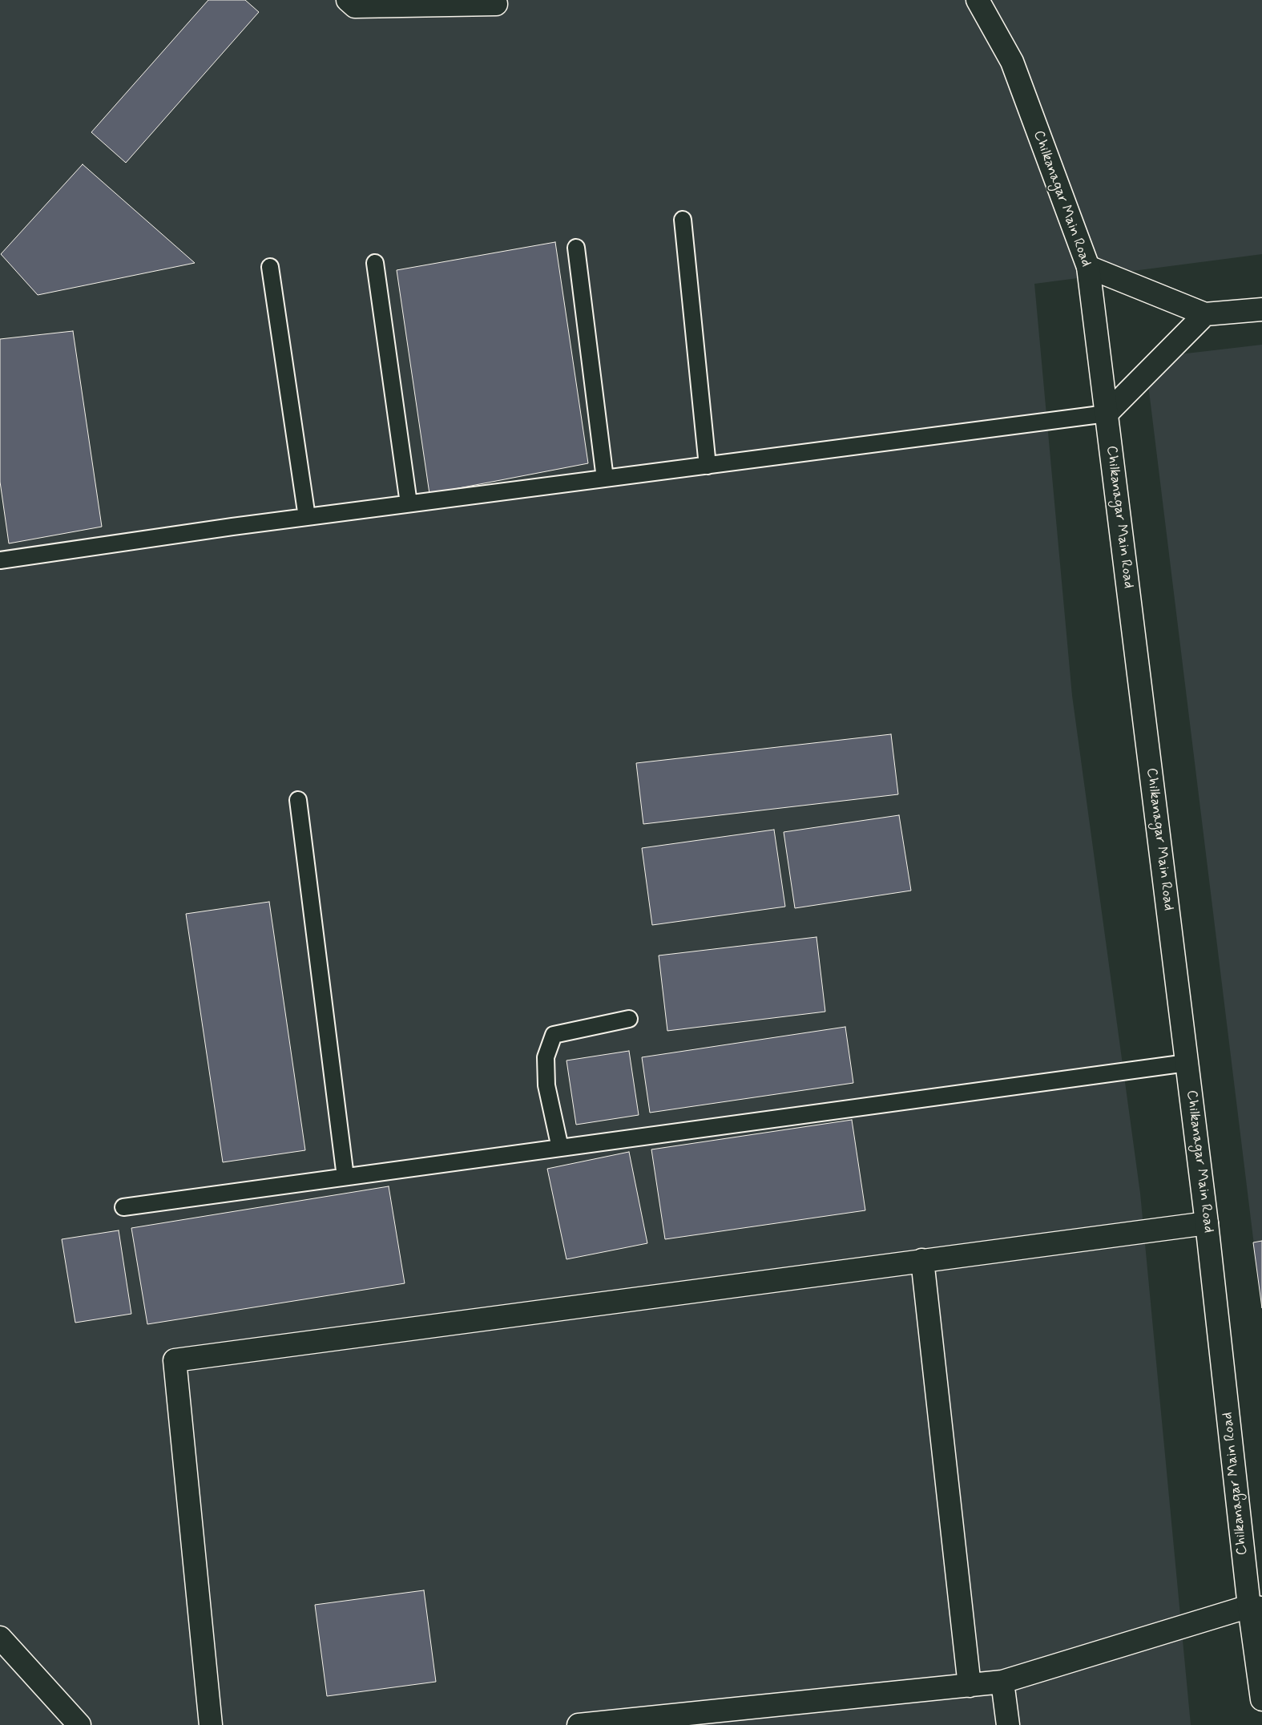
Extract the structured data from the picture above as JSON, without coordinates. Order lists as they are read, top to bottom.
{
  "streets": {
    "street": ["Chilkanagar Main Road"]
  }
}
